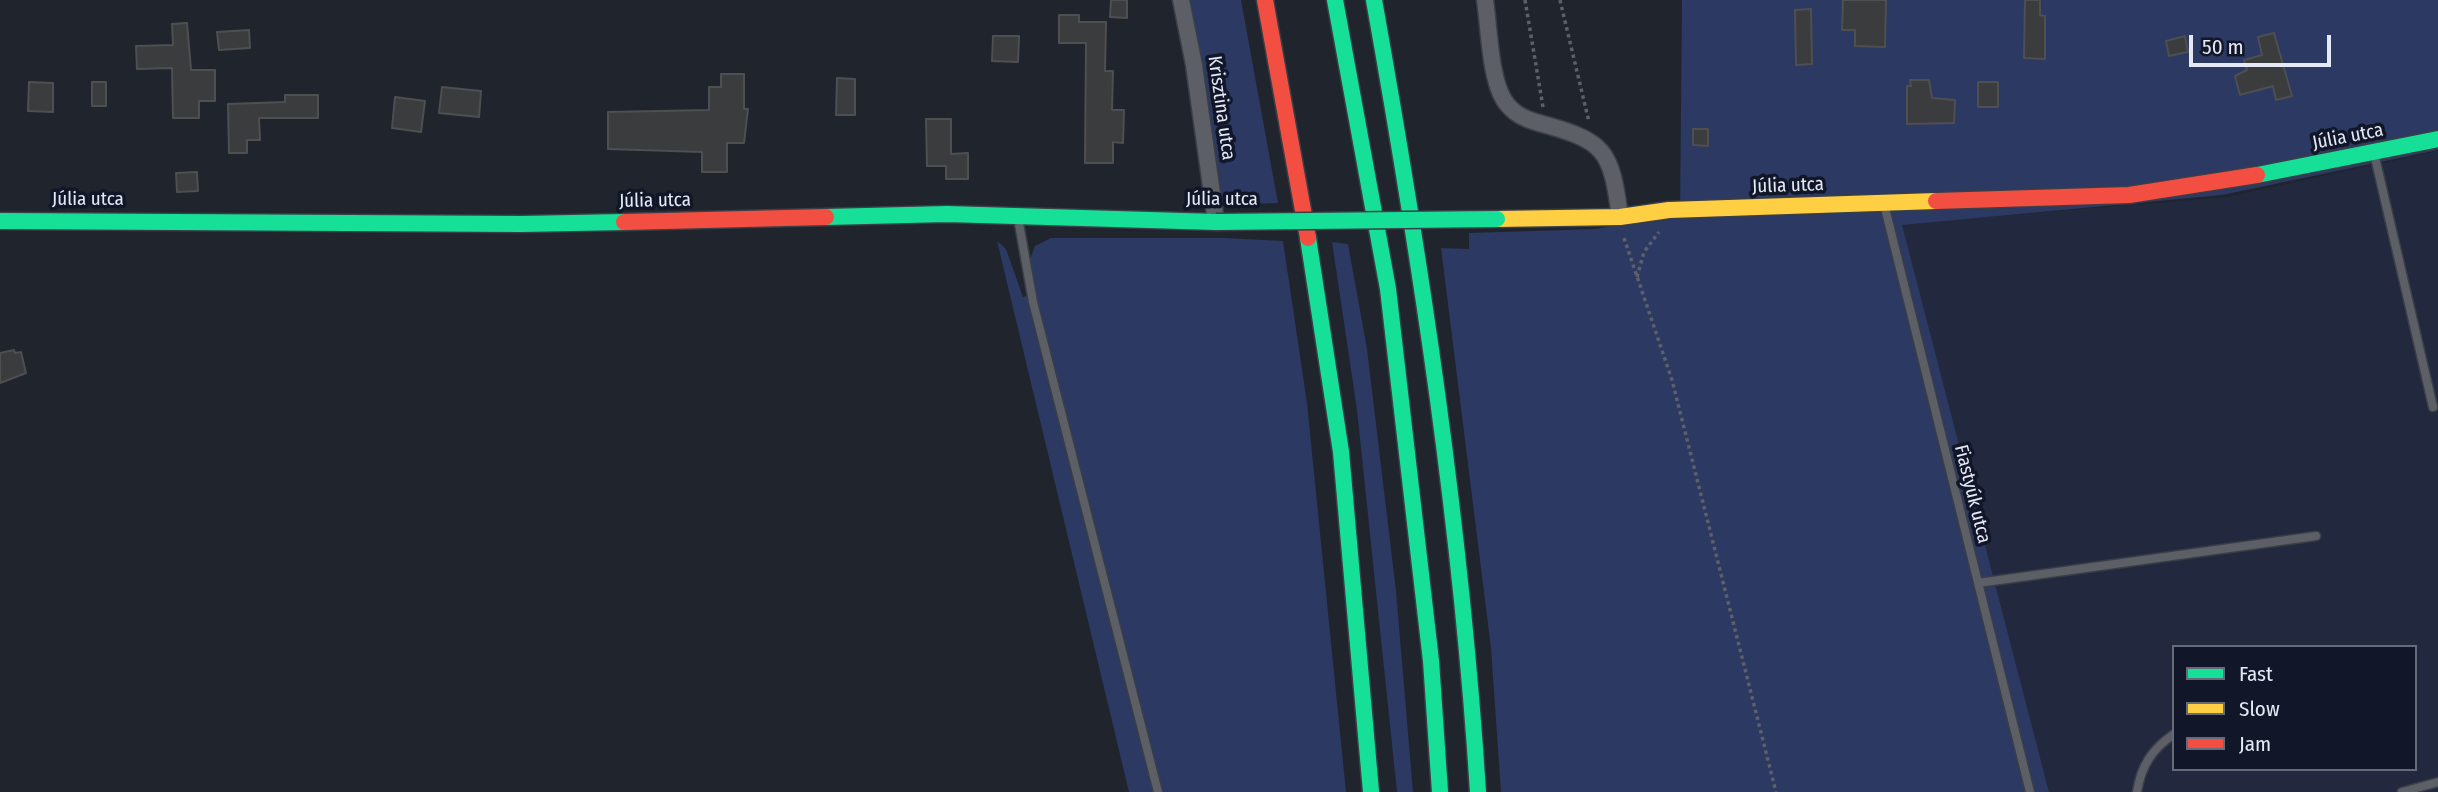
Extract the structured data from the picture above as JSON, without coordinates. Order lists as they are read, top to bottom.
{
  "streets": {
    "main road": ["Júlia utca"],
    "street": ["Krisztina utca"],
    "lane": ["Fiastyúk utca"]
  },
  "crossings": [
    ["Krisztina utca", "Júlia utca"],
    ["Júlia utca", "Fiastyúk utca"]
  ],
  "legend": ["Fast", "Slow", "Jam"],
  "scale_bar": "50 m"
}
